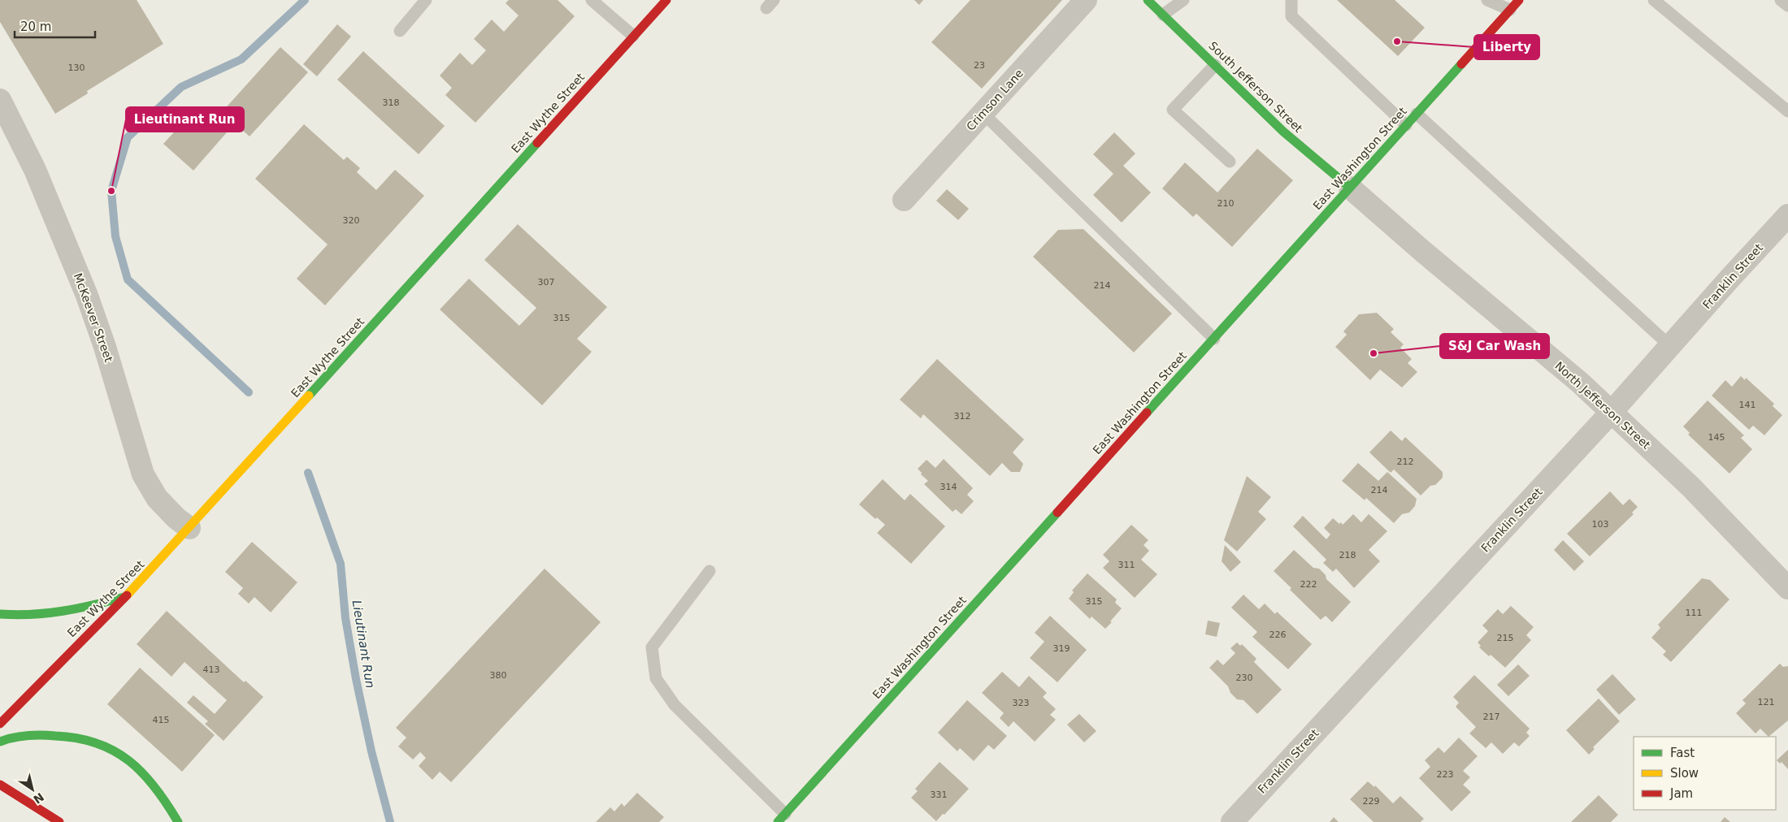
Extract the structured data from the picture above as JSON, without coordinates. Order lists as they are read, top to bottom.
{
  "streets": {
    "main road": ["South Jefferson Street", "East Wythe Street", "East Washington Street"],
    "street": [
      "Crimson Lane",
      "Franklin Street",
      "McKeever Street",
      "North Jefferson Street"
    ]
  },
  "crossings": [
    ["South Jefferson Street", "East Washington Street"],
    ["South Jefferson Street", "North Jefferson Street"],
    ["East Wythe Street", "McKeever Street"],
    ["East Washington Street", "North Jefferson Street"],
    ["Franklin Street", "North Jefferson Street"]
  ],
  "water": ["Lieutinant Run"],
  "places": ["Liberty", "Lieutinant Run", "S&J Car Wash"],
  "house_numbers": [
    "23",
    "130",
    "318",
    "210",
    "320",
    "307",
    "214",
    "315",
    "141",
    "312",
    "145",
    "212",
    "314",
    "214",
    "103",
    "218",
    "311",
    "222",
    "315",
    "111",
    "226",
    "215",
    "319",
    "413",
    "380",
    "230",
    "121",
    "323",
    "217",
    "415",
    "223",
    "331",
    "229"
  ],
  "legend": ["Fast", "Slow", "Jam"],
  "scale_bar": "20 m",
  "north": "bottom right"
}
